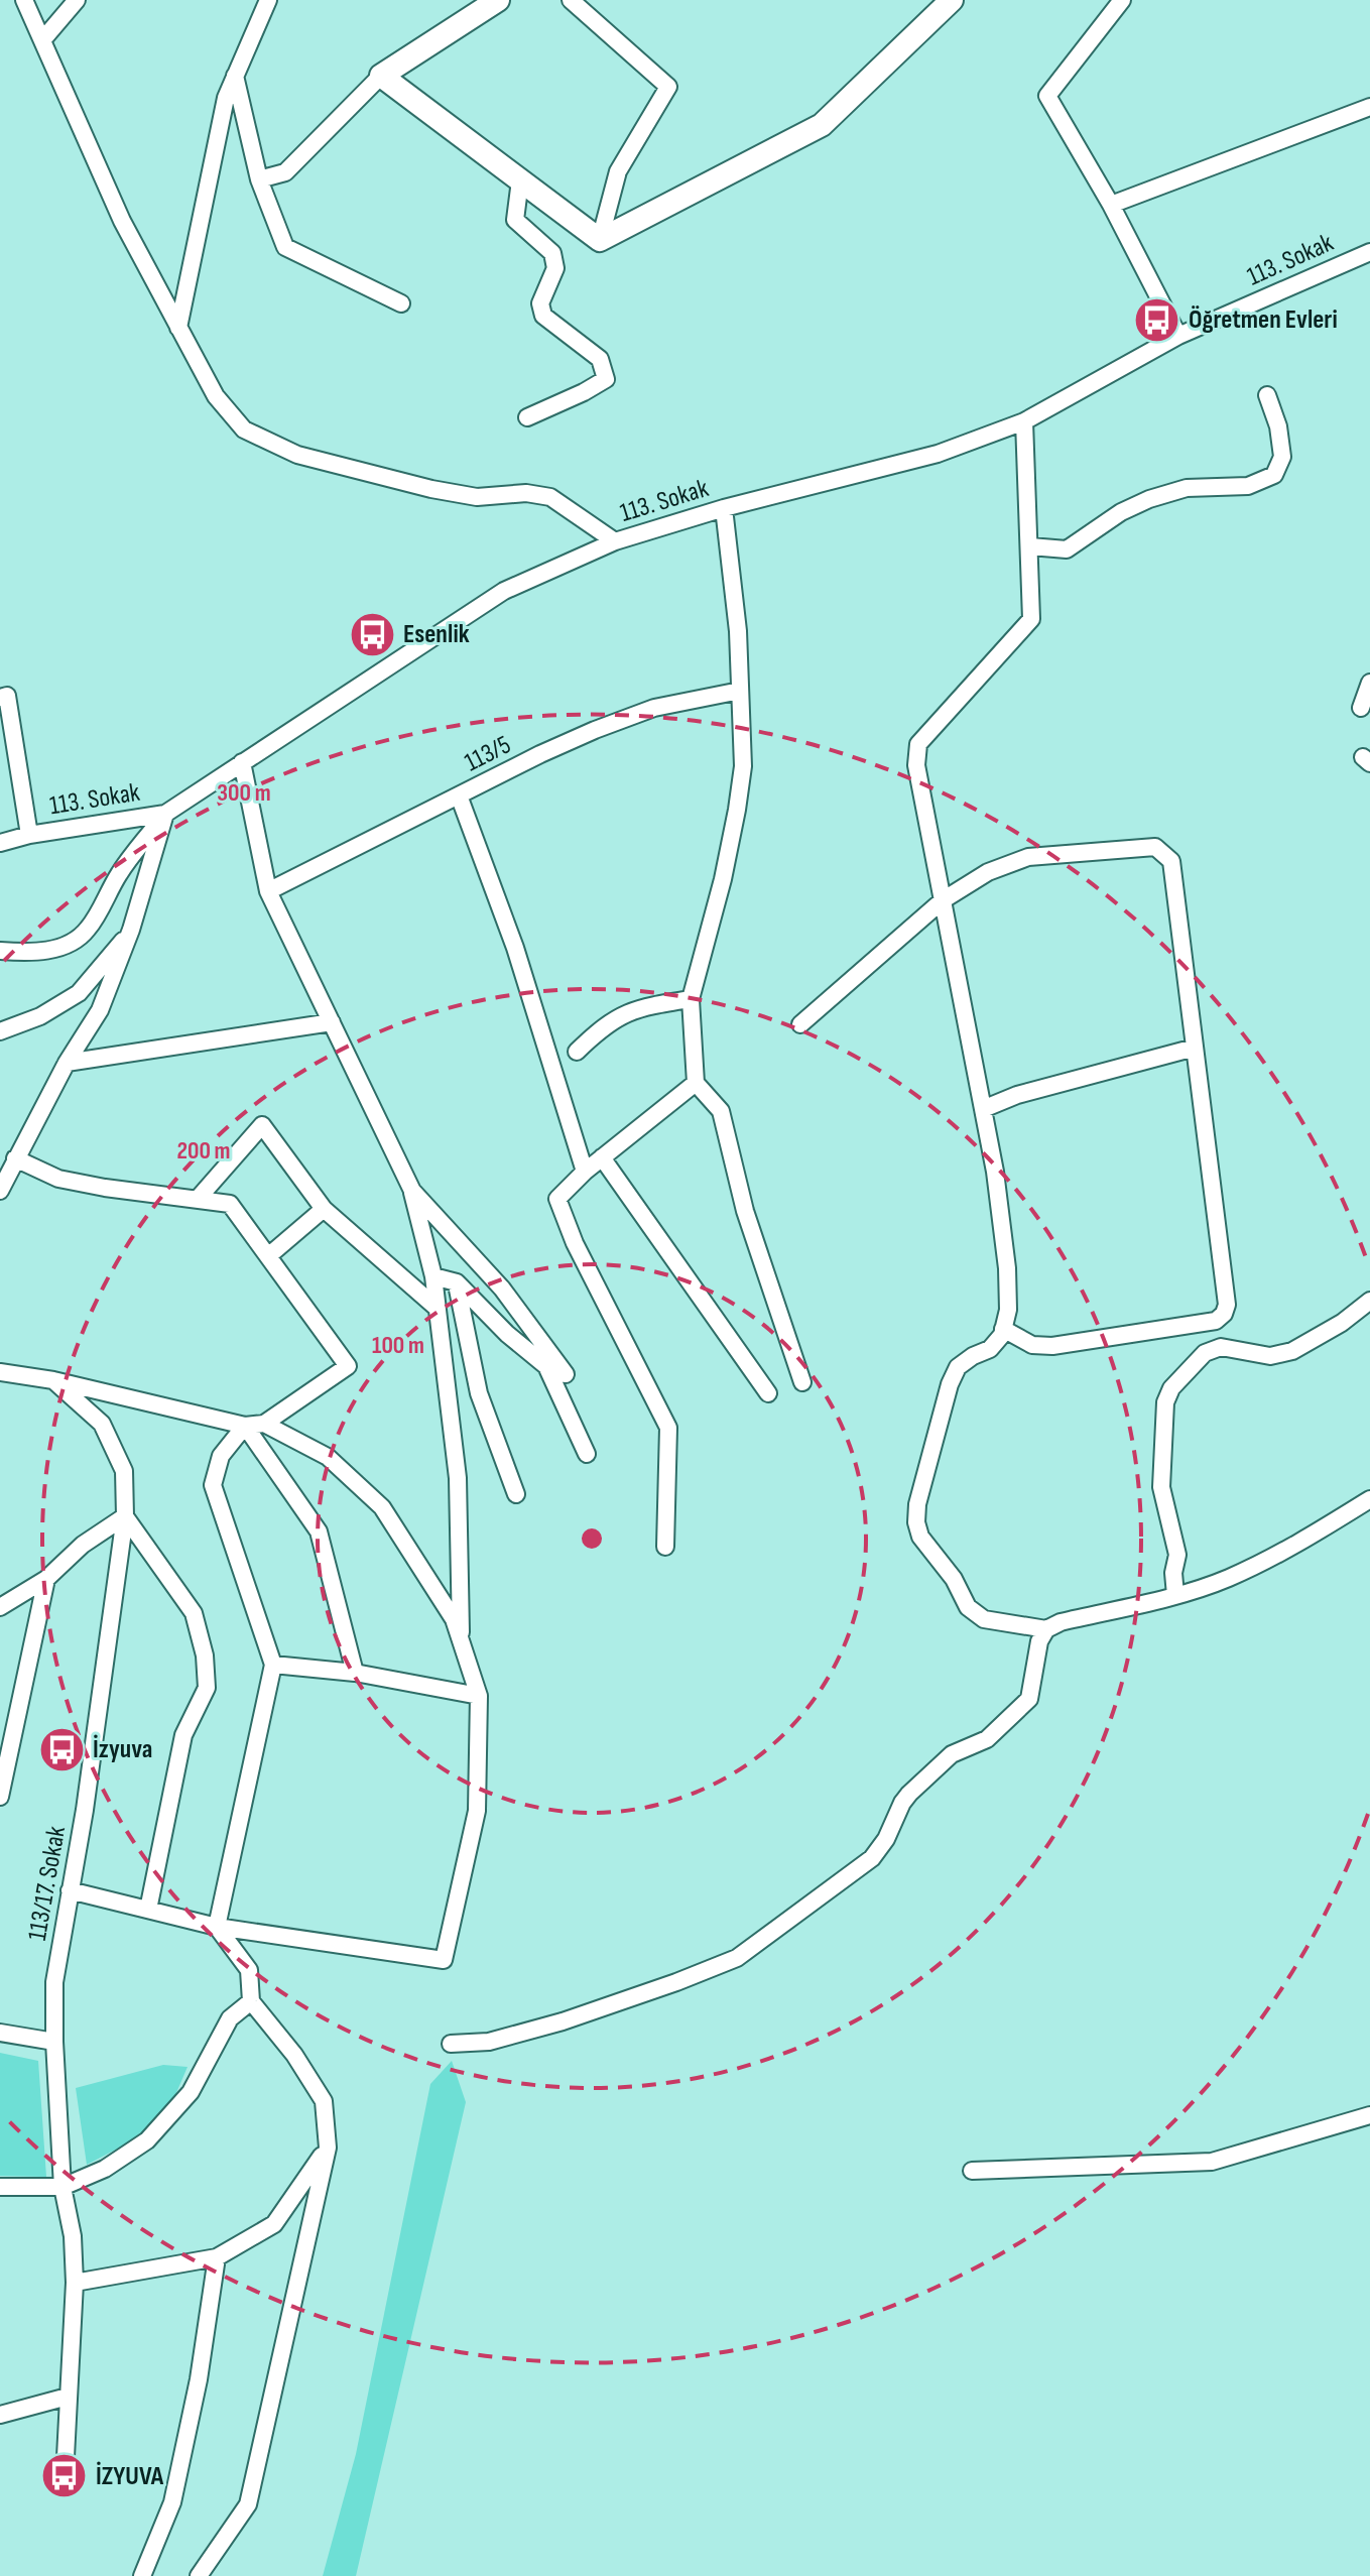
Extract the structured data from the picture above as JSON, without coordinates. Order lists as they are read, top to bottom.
{
  "streets": {
    "street": ["113. Sokak", "113/5", "113/17. Sokak"]
  },
  "places": {
    "bus stop": [
      "Öğretmen Evleri",
      "Esenlik",
      "İzyuva",
      "İZYUVA"
    ]
  },
  "rings": ["300 m", "200 m", "100 m"]
}
